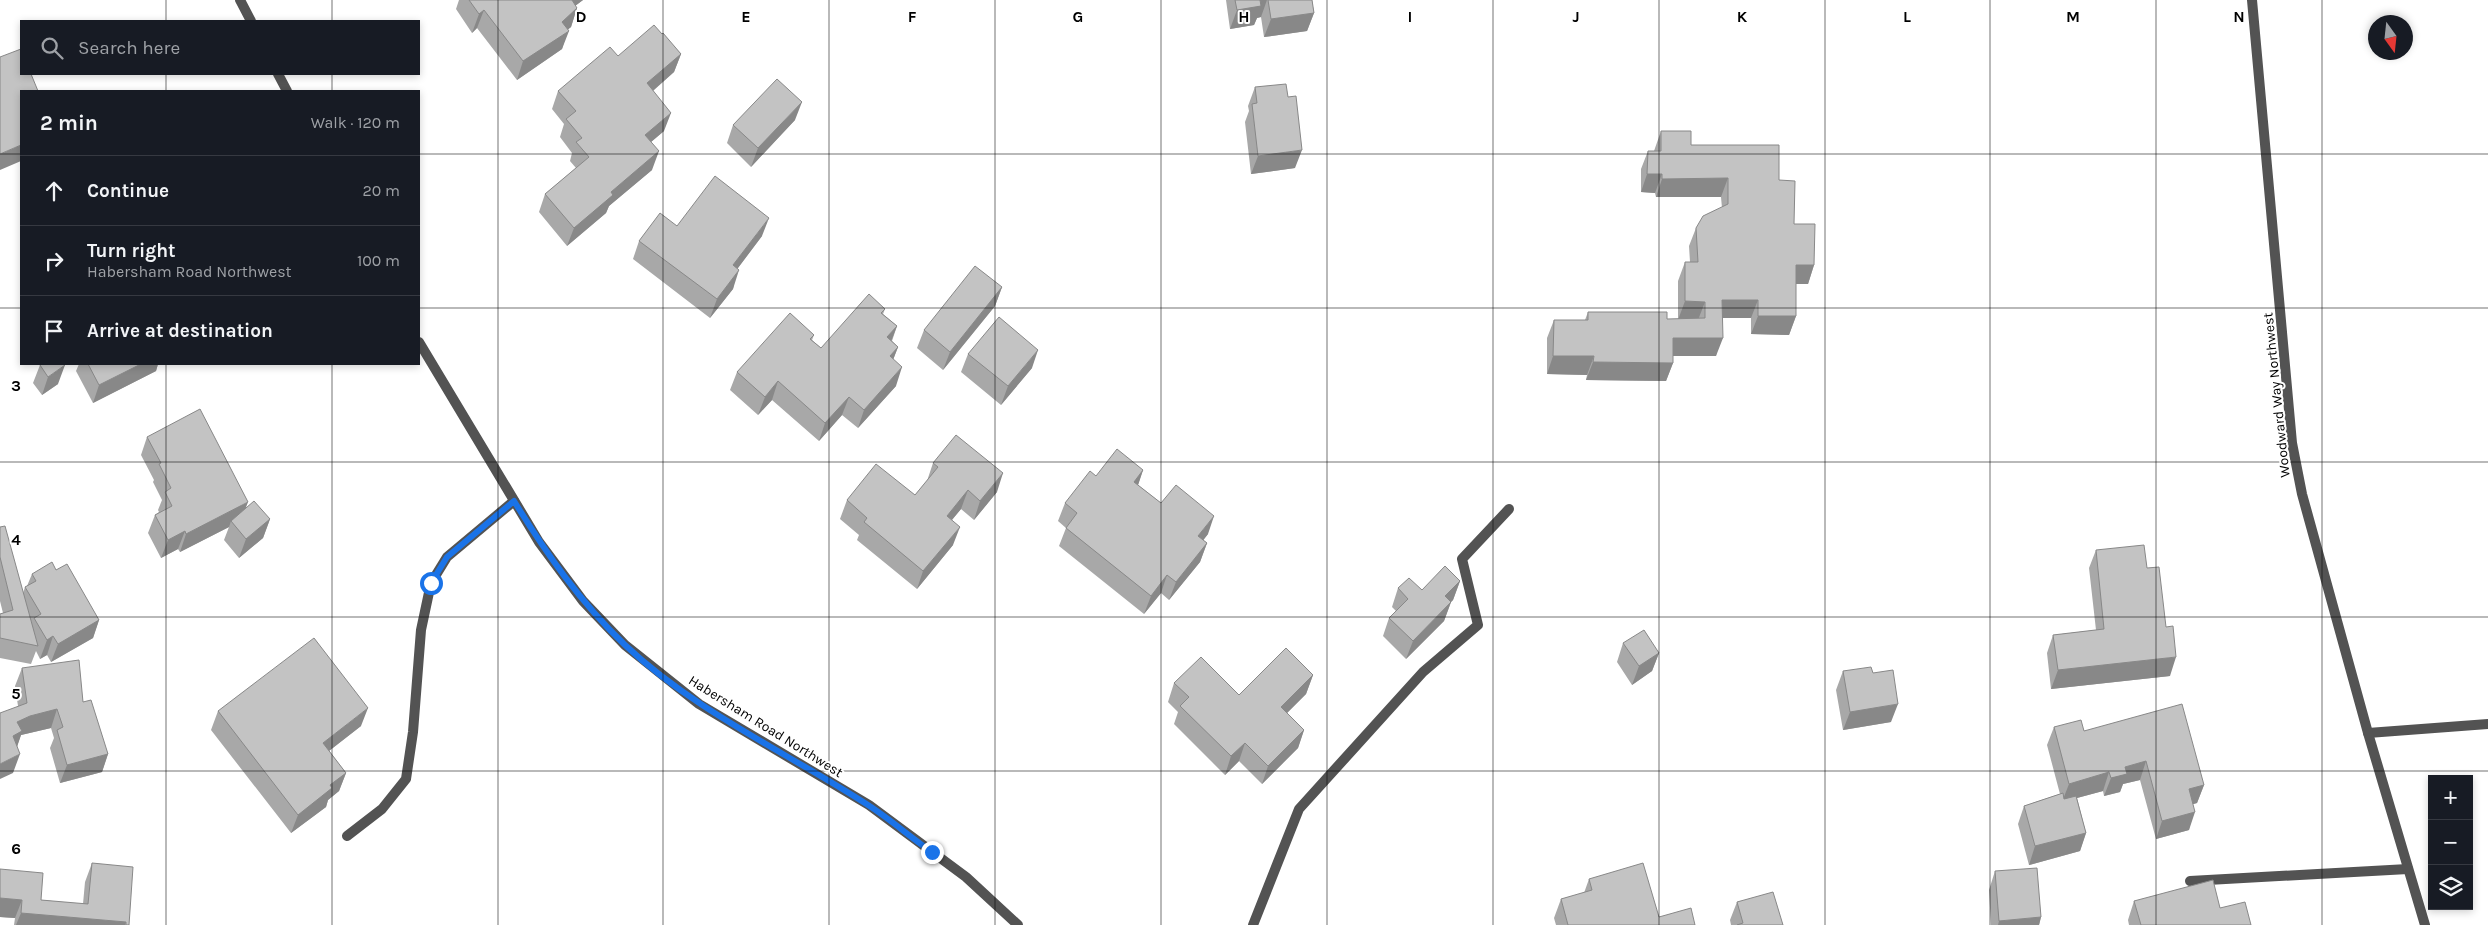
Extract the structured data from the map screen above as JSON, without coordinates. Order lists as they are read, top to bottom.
{
  "streets": {
    "street": ["Woodward Way Northwest", "Habersham Road Northwest"]
  },
  "north": "bottom",
  "page": {
    "search": "Search here",
    "heading": ["2 min", "Walk · 120 m"],
    "list": [
      ["Continue", "20 m"],
      ["Turn right", "Habersham Road Northwest", "100 m"],
      "Arrive at destination"
    ],
    "map_buttons": ["+", "−"]
  },
  "grid": {
    "columns": [
      "D",
      "E",
      "F",
      "G",
      "H",
      "I",
      "J",
      "K",
      "L",
      "M",
      "N"
    ],
    "rows": [
      "3",
      "4",
      "5",
      "6"
    ]
  }
}
